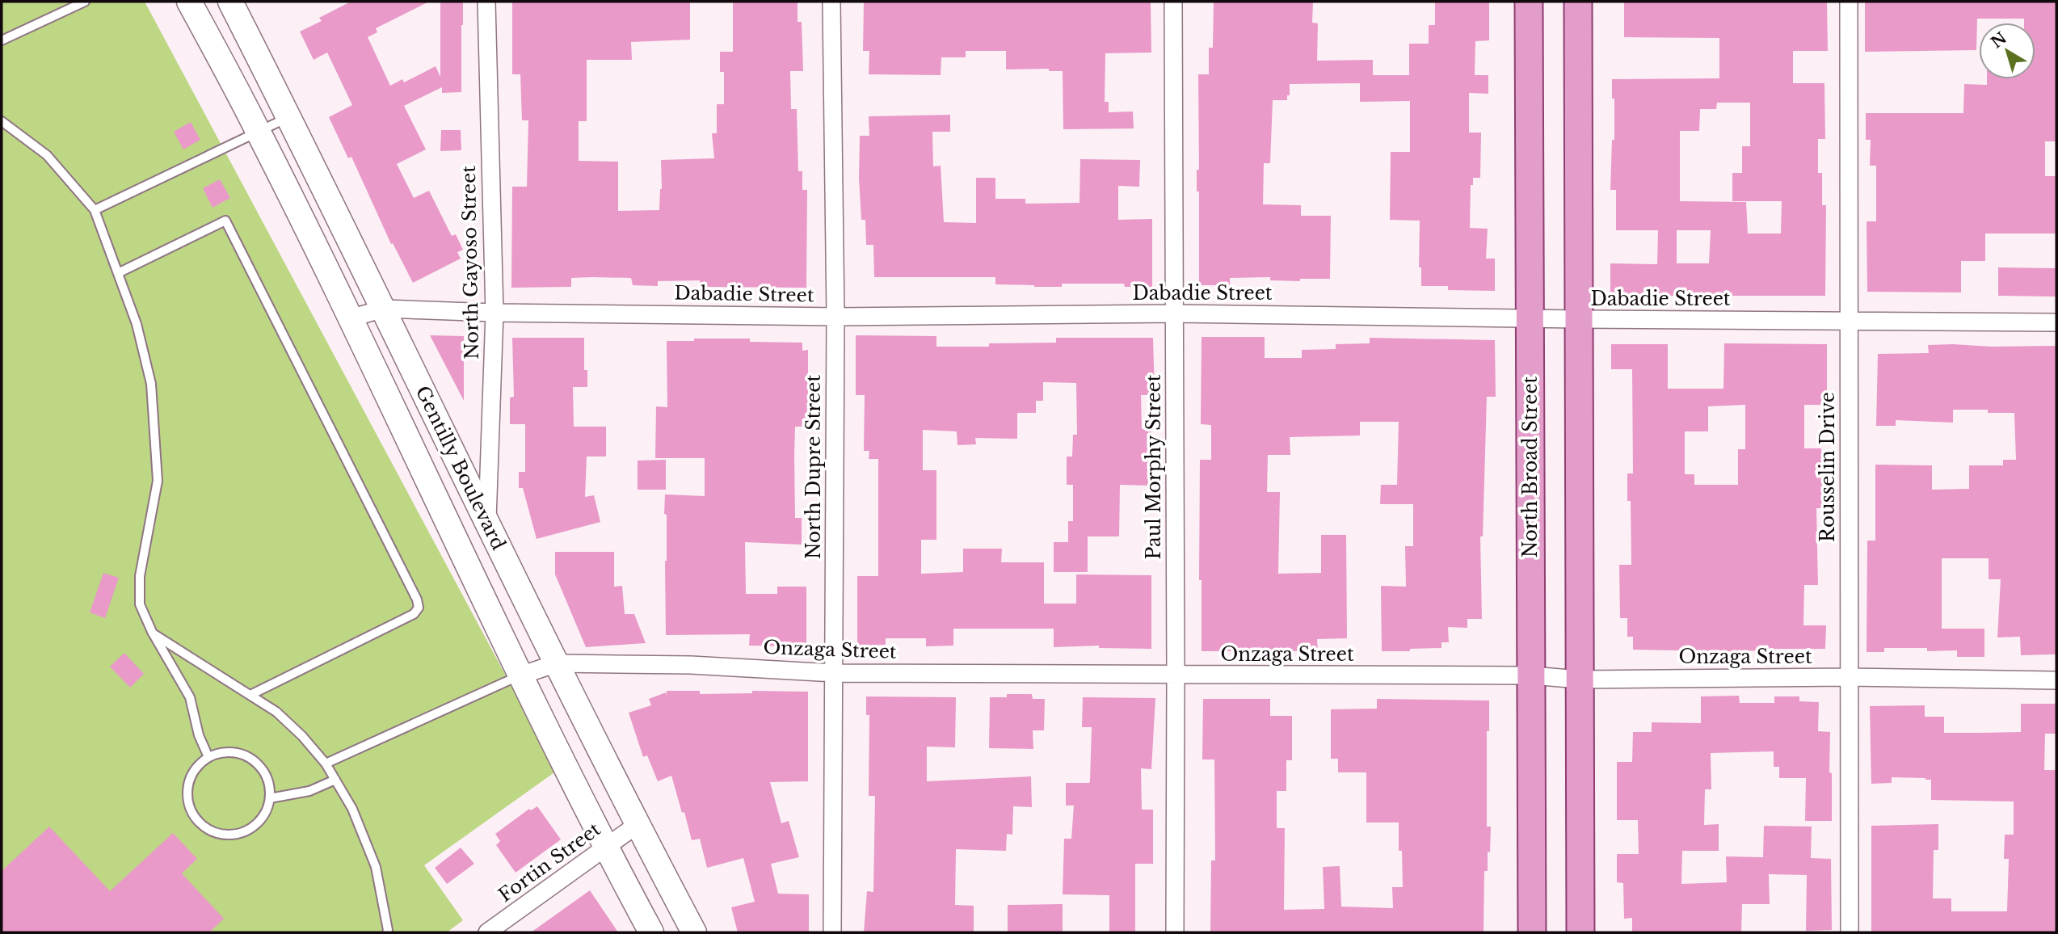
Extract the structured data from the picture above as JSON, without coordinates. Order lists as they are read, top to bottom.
{
  "streets": {
    "main road": ["North Broad Street", "Gentilly Boulevard"],
    "street": [
      "North Gayoso Street",
      "Dabadie Street",
      "North Dupre Street",
      "Paul Morphy Street",
      "Rousselin Drive",
      "Onzaga Street",
      "Fortin Street"
    ]
  },
  "crossings": [
    ["North Gayoso Street", "Dabadie Street"],
    ["North Gayoso Street", "Gentilly Boulevard"],
    ["Dabadie Street", "North Dupre Street"],
    ["Dabadie Street", "Paul Morphy Street"],
    ["Dabadie Street", "North Broad Street"],
    ["Dabadie Street", "Rousselin Drive"],
    ["Dabadie Street", "Gentilly Boulevard"],
    ["North Dupre Street", "Onzaga Street"],
    ["Paul Morphy Street", "Onzaga Street"],
    ["North Broad Street", "Onzaga Street"],
    ["Rousselin Drive", "Onzaga Street"],
    ["Gentilly Boulevard", "Onzaga Street"],
    ["Gentilly Boulevard", "Fortin Street"]
  ],
  "north": "top left"
}
